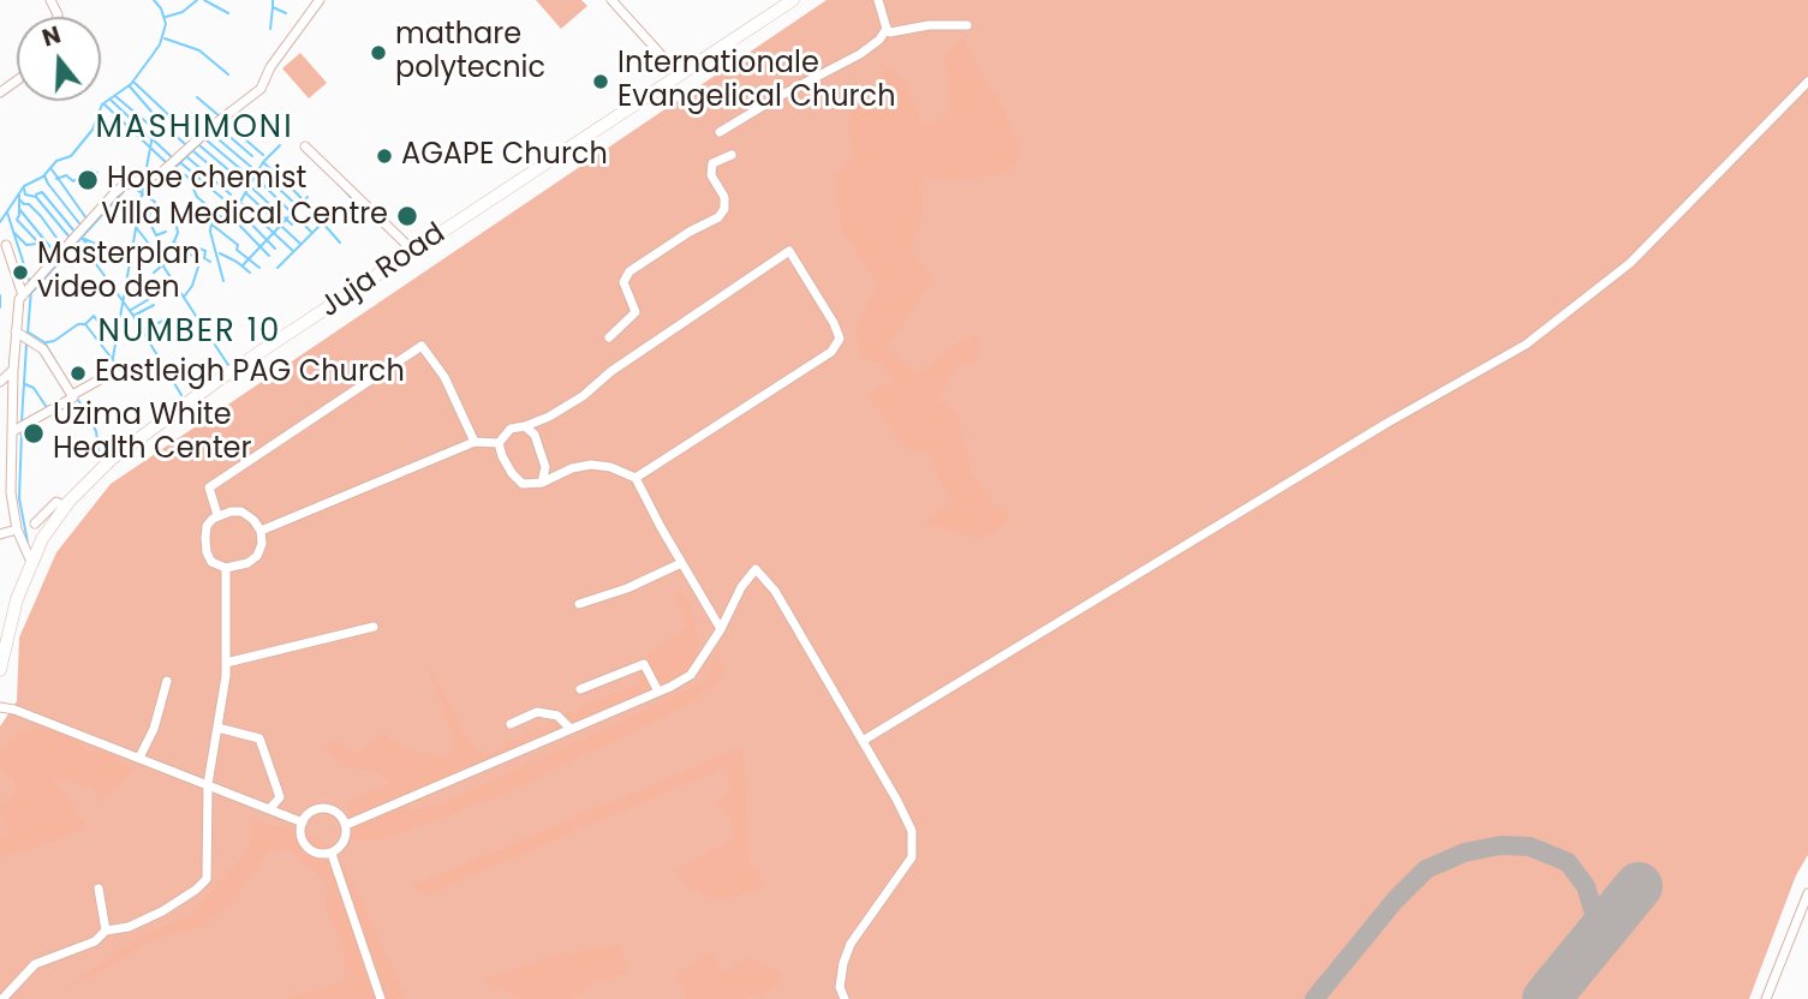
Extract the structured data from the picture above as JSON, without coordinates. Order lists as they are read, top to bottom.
{
  "streets": {
    "main road": ["Juja Road"]
  },
  "districts": ["MASHIMONI", "NUMBER 10"],
  "places": [
    "mathare polytecnic",
    "Internationale Evangelical Church",
    "AGAPE Church",
    "Hope chemist",
    "Villa Medical Centre",
    "Masterplan video den",
    "Eastleigh PAG Church",
    "Uzima White Health Center"
  ],
  "north": "top"
}
